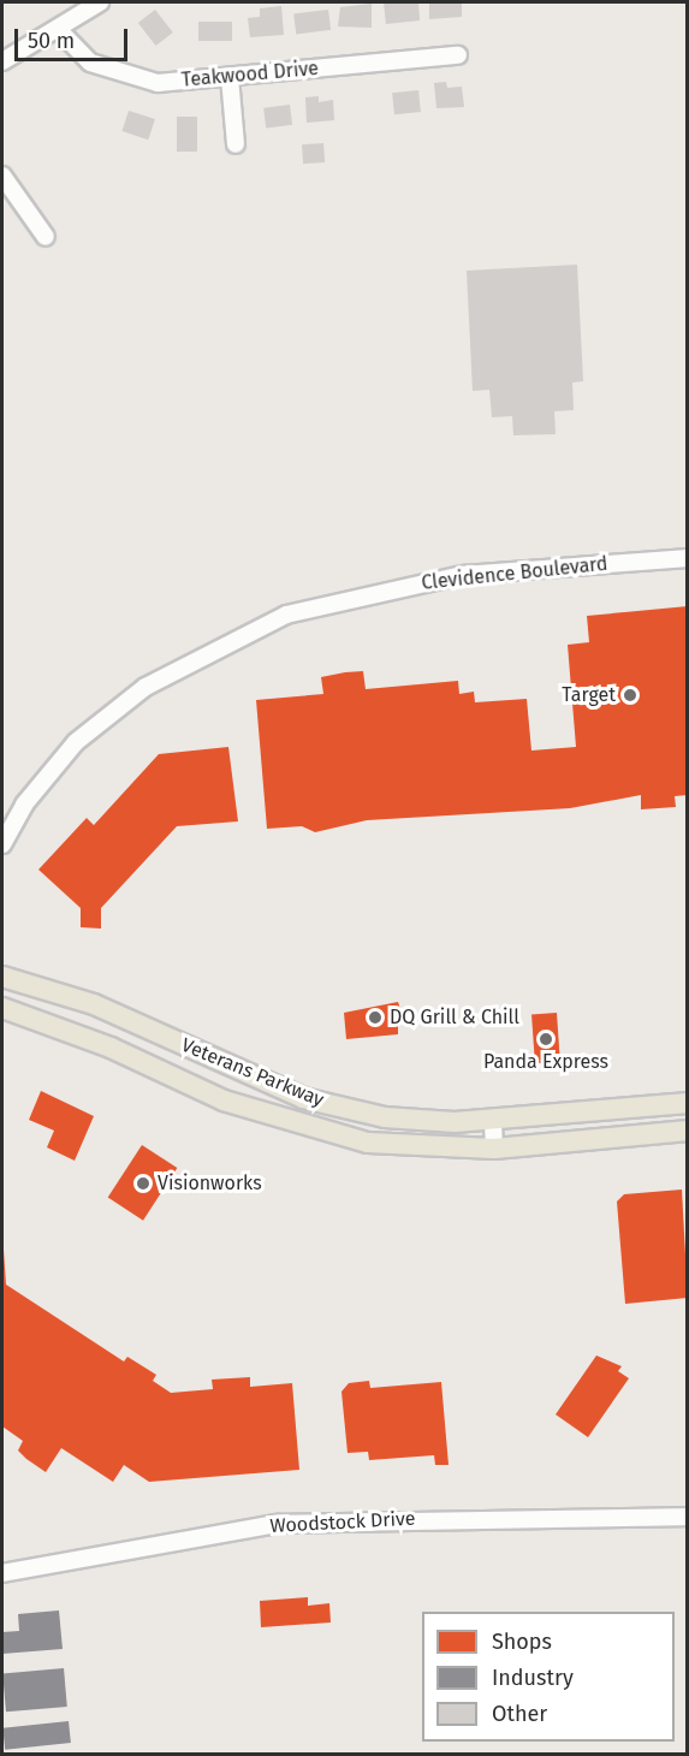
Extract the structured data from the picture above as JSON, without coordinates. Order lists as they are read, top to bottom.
{
  "streets": {
    "main road": ["Veterans Parkway"],
    "street": ["Teakwood Drive", "Clevidence Boulevard", "Woodstock Drive"]
  },
  "places": [
    "Target",
    "DQ Grill & Chill",
    "Panda Express",
    "Visionworks"
  ],
  "legend": ["Shops", "Industry", "Other"],
  "scale_bar": "50 m"
}
